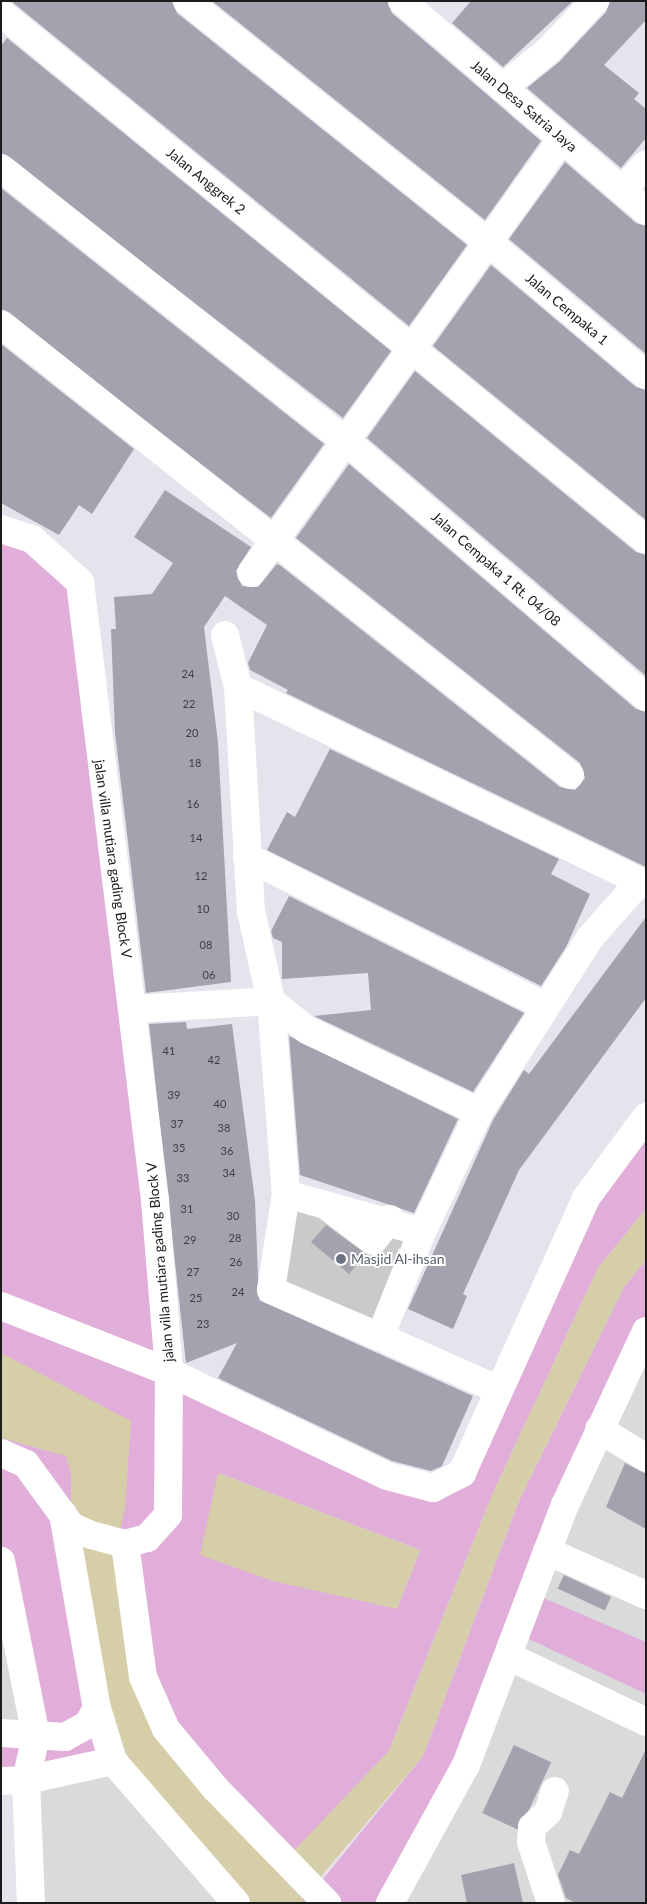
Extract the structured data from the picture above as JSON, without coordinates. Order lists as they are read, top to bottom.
{
  "streets": {
    "street": [
      "Jalan Desa Satria Jaya",
      "Jalan Anggrek 2",
      "Jalan Cempaka 1",
      "Jalan Cempaka 1 Rt. 04/08",
      "jalan villa mutiara gading Block V"
    ]
  },
  "places": ["Masjid Al-ihsan"],
  "house_numbers": [
    "24",
    "22",
    "20",
    "18",
    "16",
    "14",
    "12",
    "10",
    "08",
    "06",
    "41",
    "42",
    "39",
    "40",
    "37",
    "38",
    "35",
    "36",
    "34",
    "33",
    "31",
    "30",
    "28",
    "29",
    "26",
    "27",
    "24",
    "25",
    "23"
  ]
}
